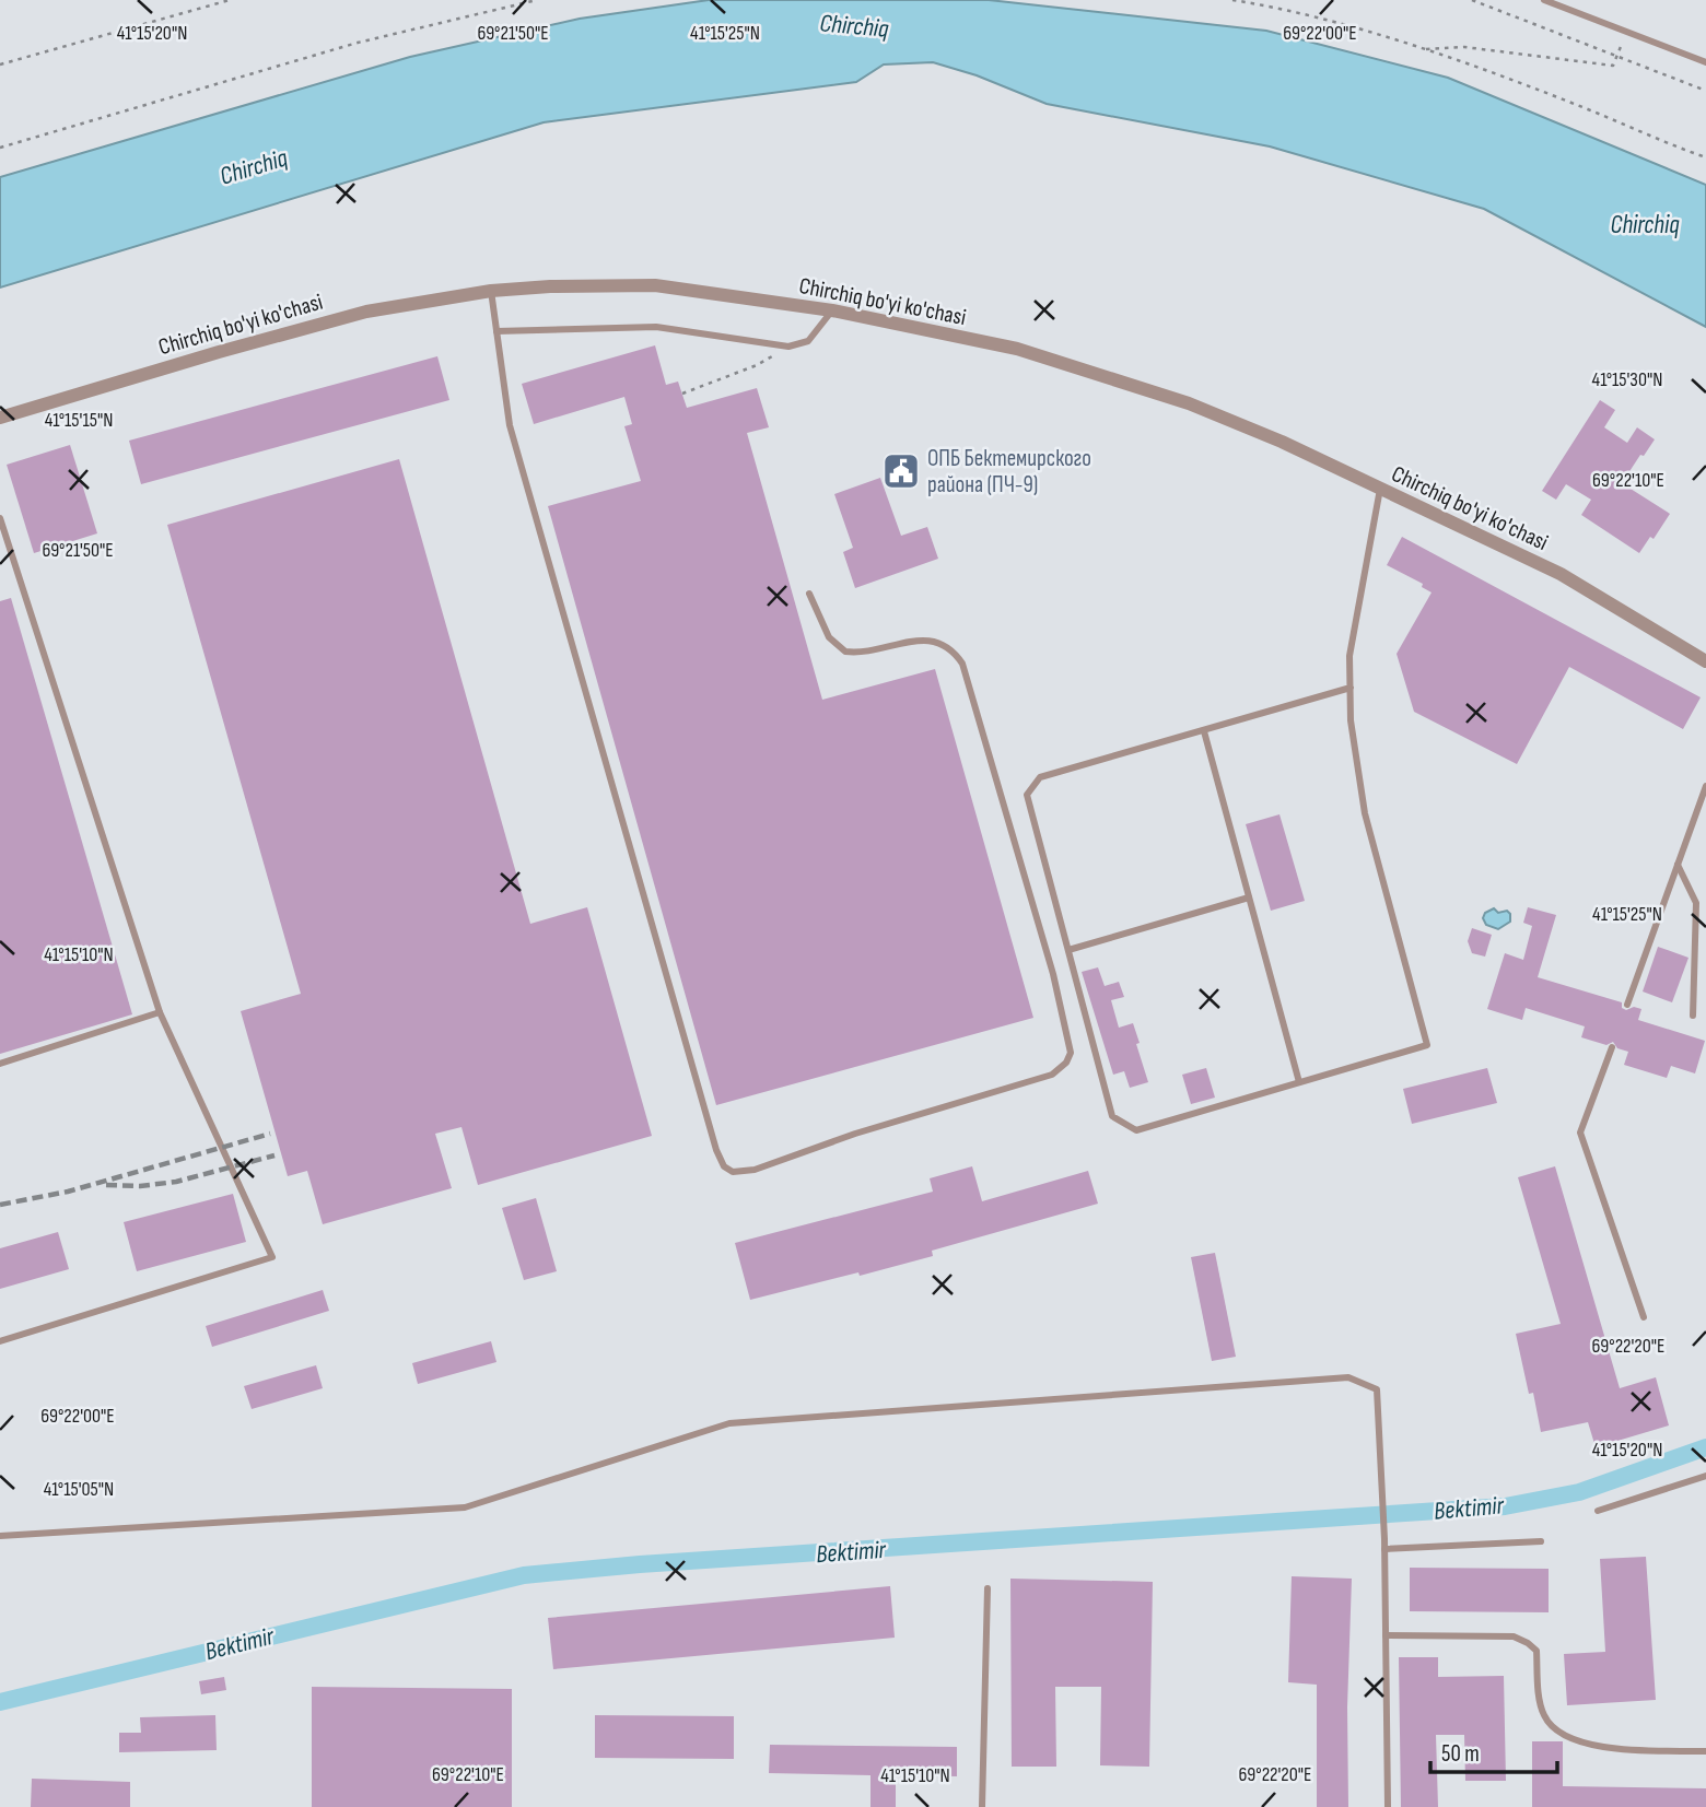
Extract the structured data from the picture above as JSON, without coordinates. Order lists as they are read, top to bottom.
{
  "streets": {
    "street": ["Chirchiq bo'yi ko'chasi"]
  },
  "water": ["Chirchiq", "Bektimir"],
  "places": {
    "public building": ["ОПБ Бектемирского района (ПЧ-9)"]
  },
  "scale_bar": "50 m",
  "coordinates": [
    "41°15'20\"N",
    "41°15'25\"N",
    "69°21'50\"E",
    "69°22'00\"E",
    "41°15'30\"N",
    "41°15'15\"N",
    "69°22'10\"E",
    "41°15'10\"N",
    "69°22'20\"E",
    "41°15'05\"N"
  ]
}
